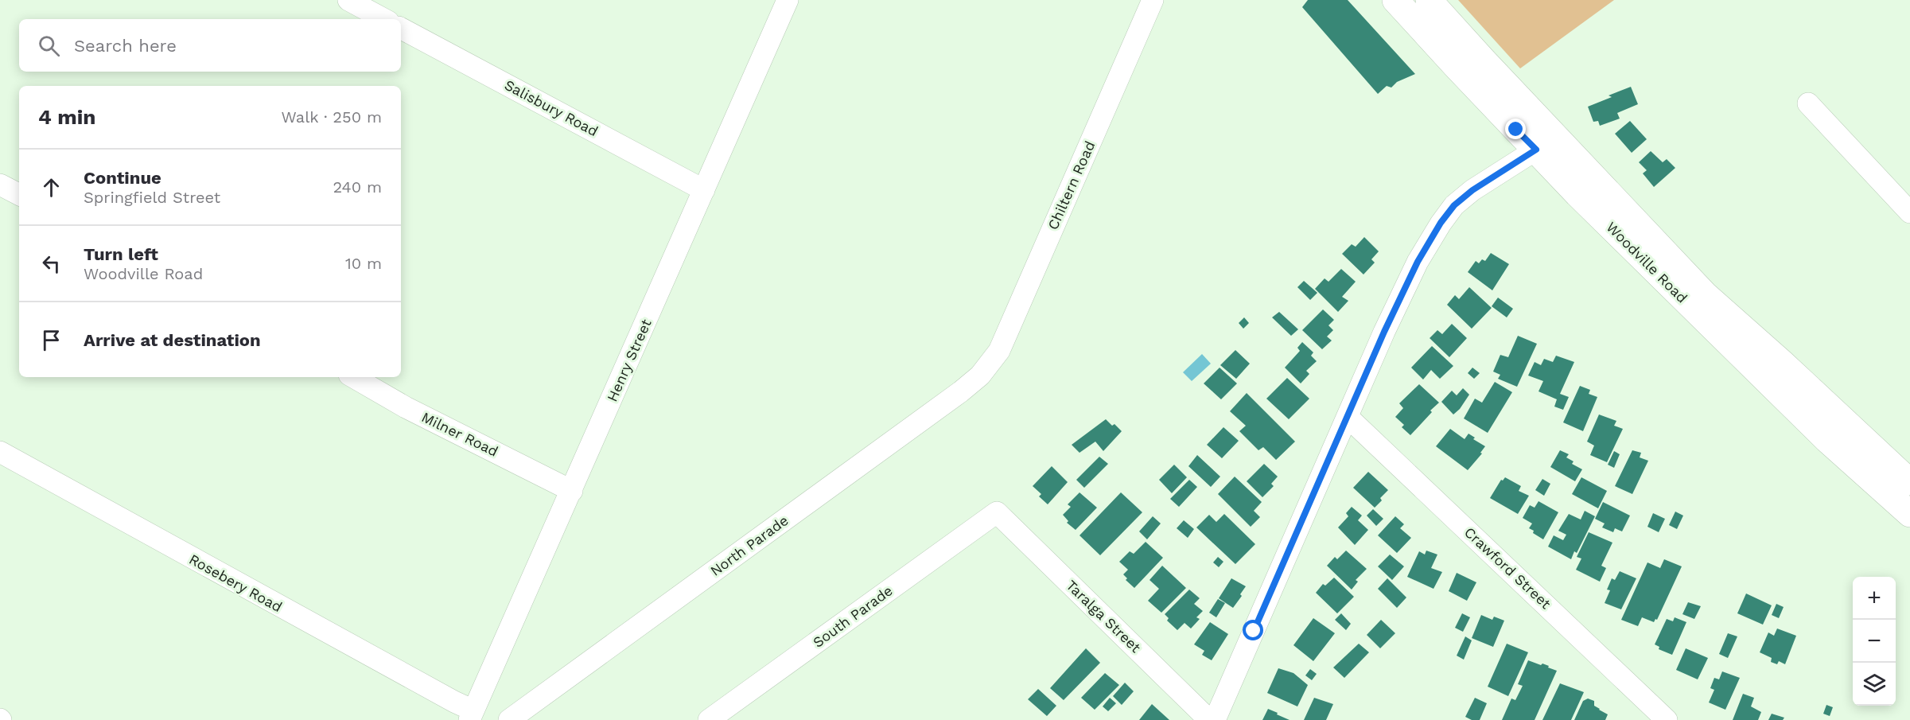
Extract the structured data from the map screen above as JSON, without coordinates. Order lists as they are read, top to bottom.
{
  "streets": {
    "main road": ["Woodville Road"],
    "street": [
      "Salisbury Road",
      "Chiltern Road",
      "Henry Street",
      "Milner Road",
      "North Parade",
      "Crawford Street",
      "Rosebery Road",
      "South Parade",
      "Taralga Street"
    ]
  },
  "crossings": [
    ["Salisbury Road", "Henry Street"],
    ["Chiltern Road", "North Parade"],
    ["Henry Street", "Milner Road"],
    ["Henry Street", "Rosebery Road"],
    ["South Parade", "Taralga Street"]
  ],
  "page": {
    "search": "Search here",
    "heading": ["4 min", "Walk · 250 m"],
    "list": [
      ["Continue", "Springfield Street", "240 m"],
      ["Turn left", "Woodville Road", "10 m"],
      "Arrive at destination"
    ],
    "map_buttons": ["+", "−"]
  }
}
